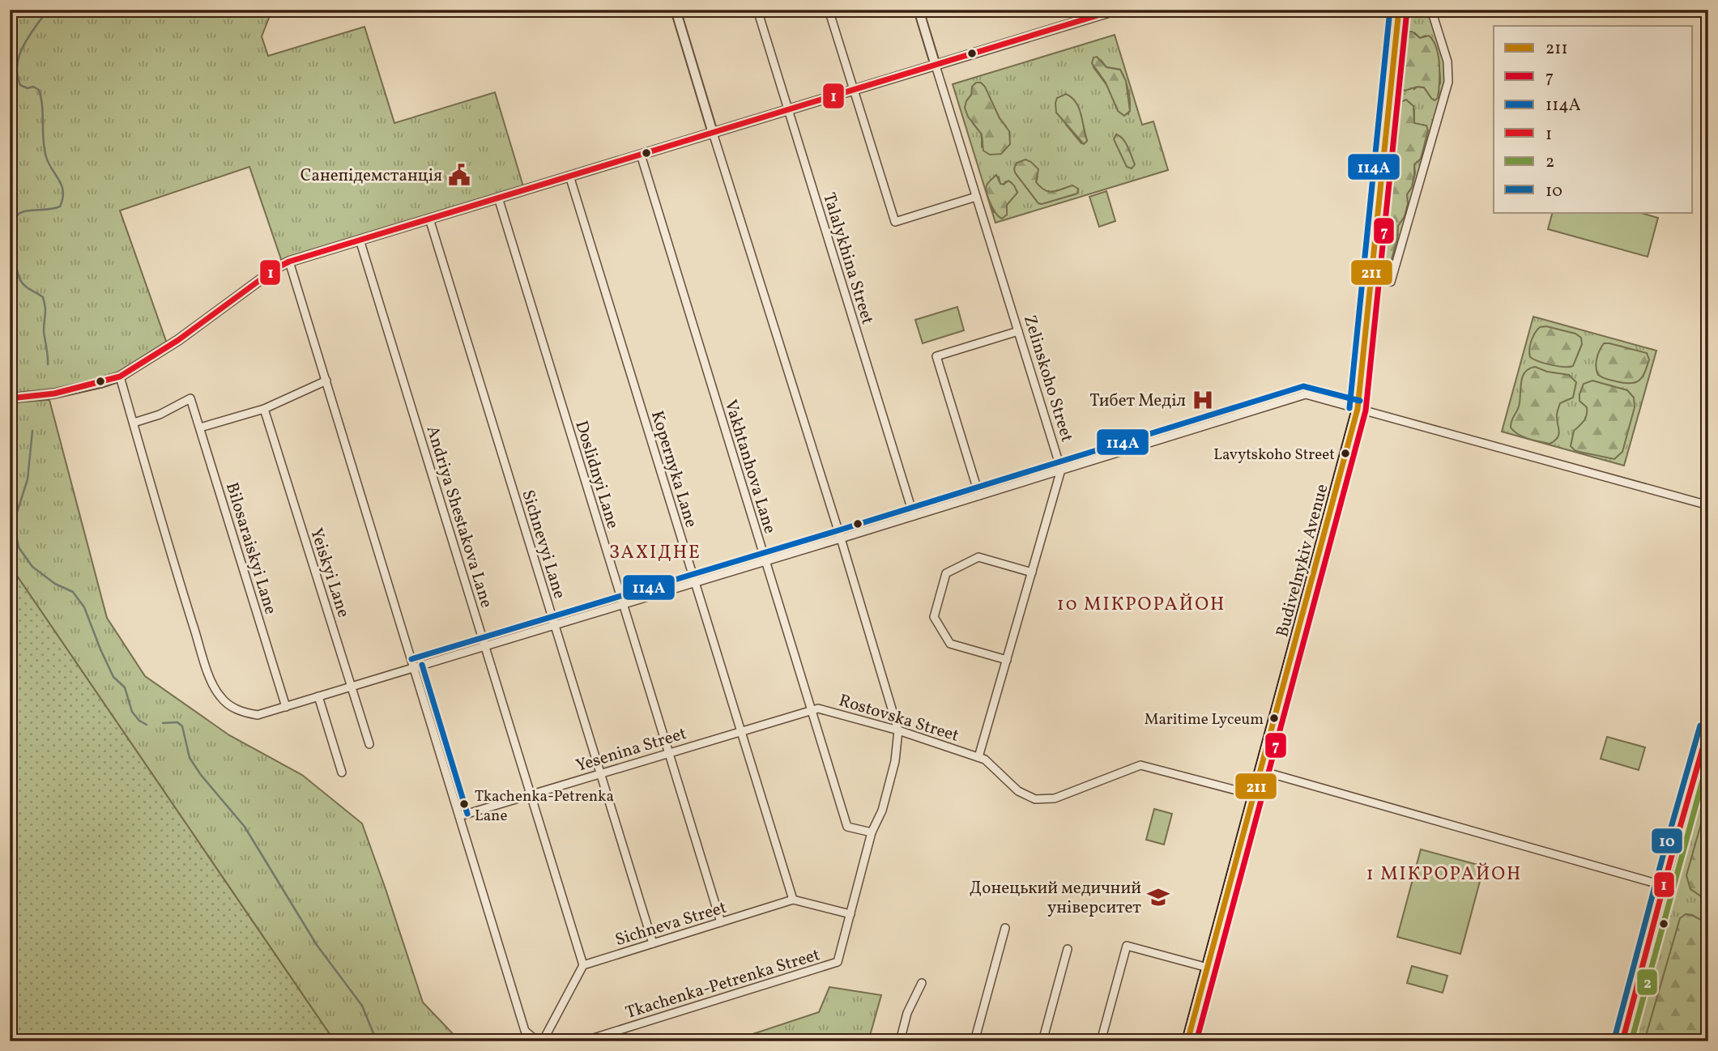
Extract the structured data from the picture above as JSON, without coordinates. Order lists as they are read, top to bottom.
{
  "streets": {
    "main road": ["Budivelnykiv Avenue"],
    "street": [
      "Talalykhina Street",
      "Zelinskoho Street",
      "Vakhtanhova Lane",
      "Kopernyka Lane",
      "Doslidnyi Lane",
      "Andriya Shestakova Lane",
      "Sichnevyi Lane",
      "Bilosaraiskyi Lane",
      "Yeiskyi Lane",
      "Rostovska Street",
      "Yesenina Street",
      "Sichneva Street",
      "Tkachenka-Petrenka Street"
    ]
  },
  "crossings": [
    ["Vakhtanhova Lane", "Rostovska Street"],
    ["Vakhtanhova Lane", "Yesenina Street"],
    ["Kopernyka Lane", "Yesenina Street"],
    ["Kopernyka Lane", "Sichneva Street"],
    ["Doslidnyi Lane", "Yesenina Street"],
    ["Doslidnyi Lane", "Sichneva Street"],
    ["Andriya Shestakova Lane", "Yesenina Street"],
    ["Andriya Shestakova Lane", "Sichneva Street"],
    ["Sichnevyi Lane", "Yesenina Street"],
    ["Sichnevyi Lane", "Sichneva Street"],
    ["Budivelnykiv Avenue", "Rostovska Street"],
    ["Rostovska Street", "Yesenina Street"]
  ],
  "districts": ["ЗАХІДНЕ", "10 МІКРОРАЙОН", "1 МІКРОРАЙОН"],
  "places": {
    "public building": ["Санепідемстанція"],
    "hospital": ["Тибет Меділ"],
    "other": ["Lavytskoho Street", "Maritime Lyceum", "Tkachenka-Petrenka Lane"],
    "school or university": ["Донецький медичний університет"]
  },
  "lines": [
    "transit line 211",
    "transit line 114А",
    "transit line 1",
    "transit line 7",
    "transit line 10",
    "transit line 2"
  ],
  "legend": [
    "211",
    "7",
    "114А",
    "1",
    "2",
    "10"
  ]
}
